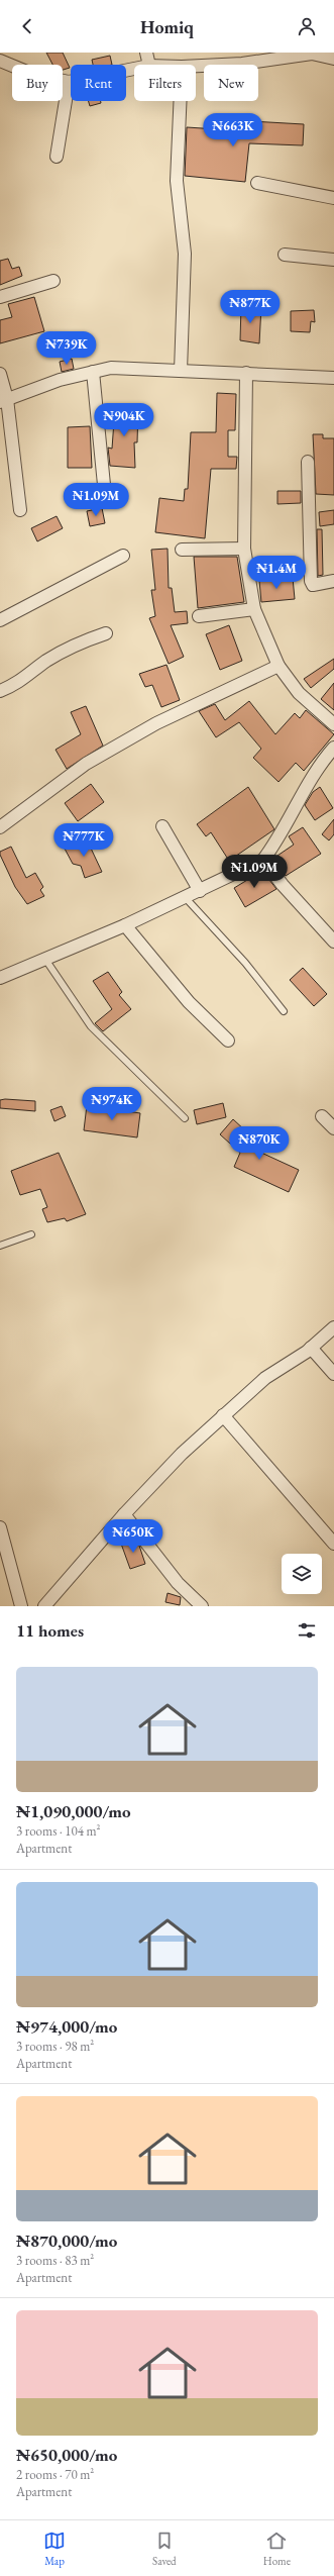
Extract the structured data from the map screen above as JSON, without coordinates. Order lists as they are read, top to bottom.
{
  "page": {
    "header": "Homiq",
    "chip": [
      "Buy",
      "Rent",
      "Filters",
      "New"
    ],
    "price": [
      "₦663K",
      "₦877K",
      "₦739K",
      "₦904K",
      "₦1.09M",
      "₦1.4M",
      "₦777K",
      "₦1.09M",
      "₦974K",
      "₦870K",
      "₦650K"
    ],
    "heading": "11 homes",
    "list": [
      {
        "name": "₦1,090,000/mo",
        "note": "3 rooms · 104 m² · Apartment"
      },
      {
        "name": "₦974,000/mo",
        "note": "3 rooms · 98 m² · Apartment"
      },
      {
        "name": "₦870,000/mo",
        "note": "3 rooms · 83 m² · Apartment"
      },
      {
        "name": "₦650,000/mo",
        "note": "2 rooms · 70 m² · Apartment"
      }
    ],
    "tabs": ["Map", "Saved", "Home"]
  }
}
